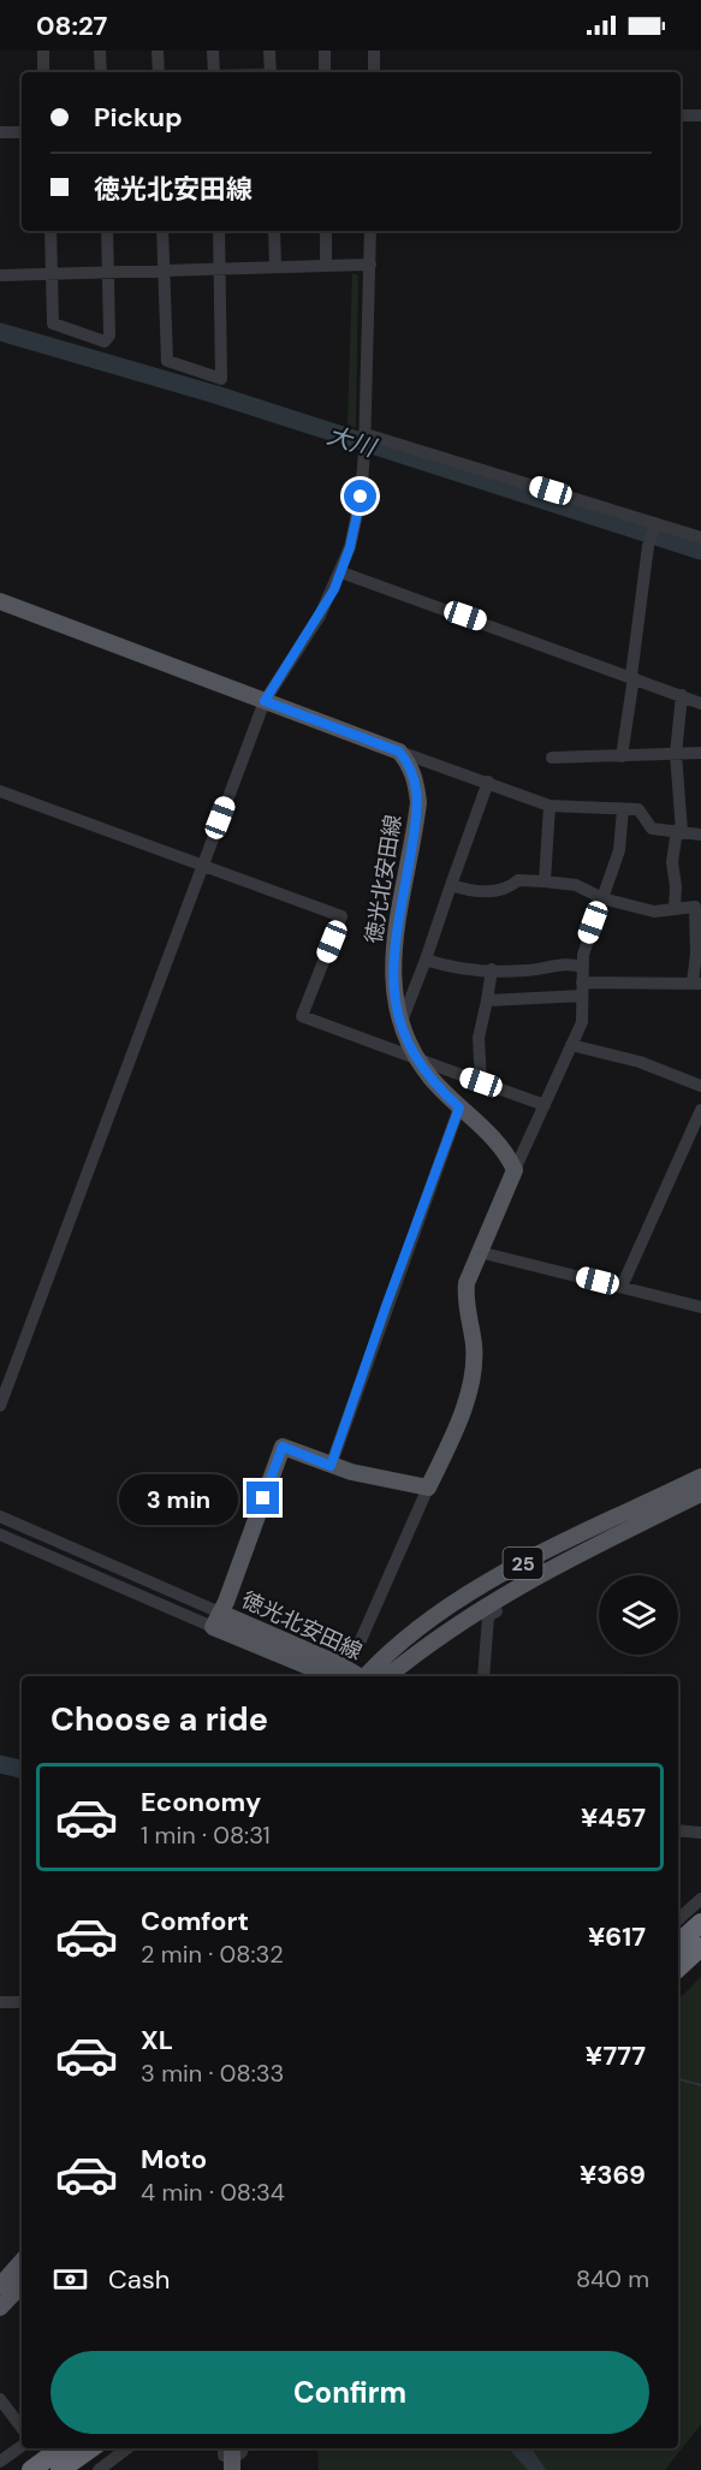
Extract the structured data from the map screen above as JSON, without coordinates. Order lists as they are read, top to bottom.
{
  "streets": {
    "main road": ["徳光北安田線", "25"]
  },
  "water": ["大川"],
  "page": {
    "status": "08:27",
    "banner": ["Pickup", "徳光北安田線"],
    "bubble": "3 min",
    "heading": "Choose a ride",
    "list": [
      {
        "name": "Economy",
        "note": "1 min · 08:31",
        "value": "¥457"
      },
      {
        "name": "Comfort",
        "note": "2 min · 08:32",
        "value": "¥617"
      },
      {
        "name": "XL",
        "note": "3 min · 08:33",
        "value": "¥777"
      },
      {
        "name": "Moto",
        "note": "4 min · 08:34",
        "value": "¥369"
      }
    ],
    "pay": ["Cash", "840 m"],
    "buttons": "Confirm"
  }
}
